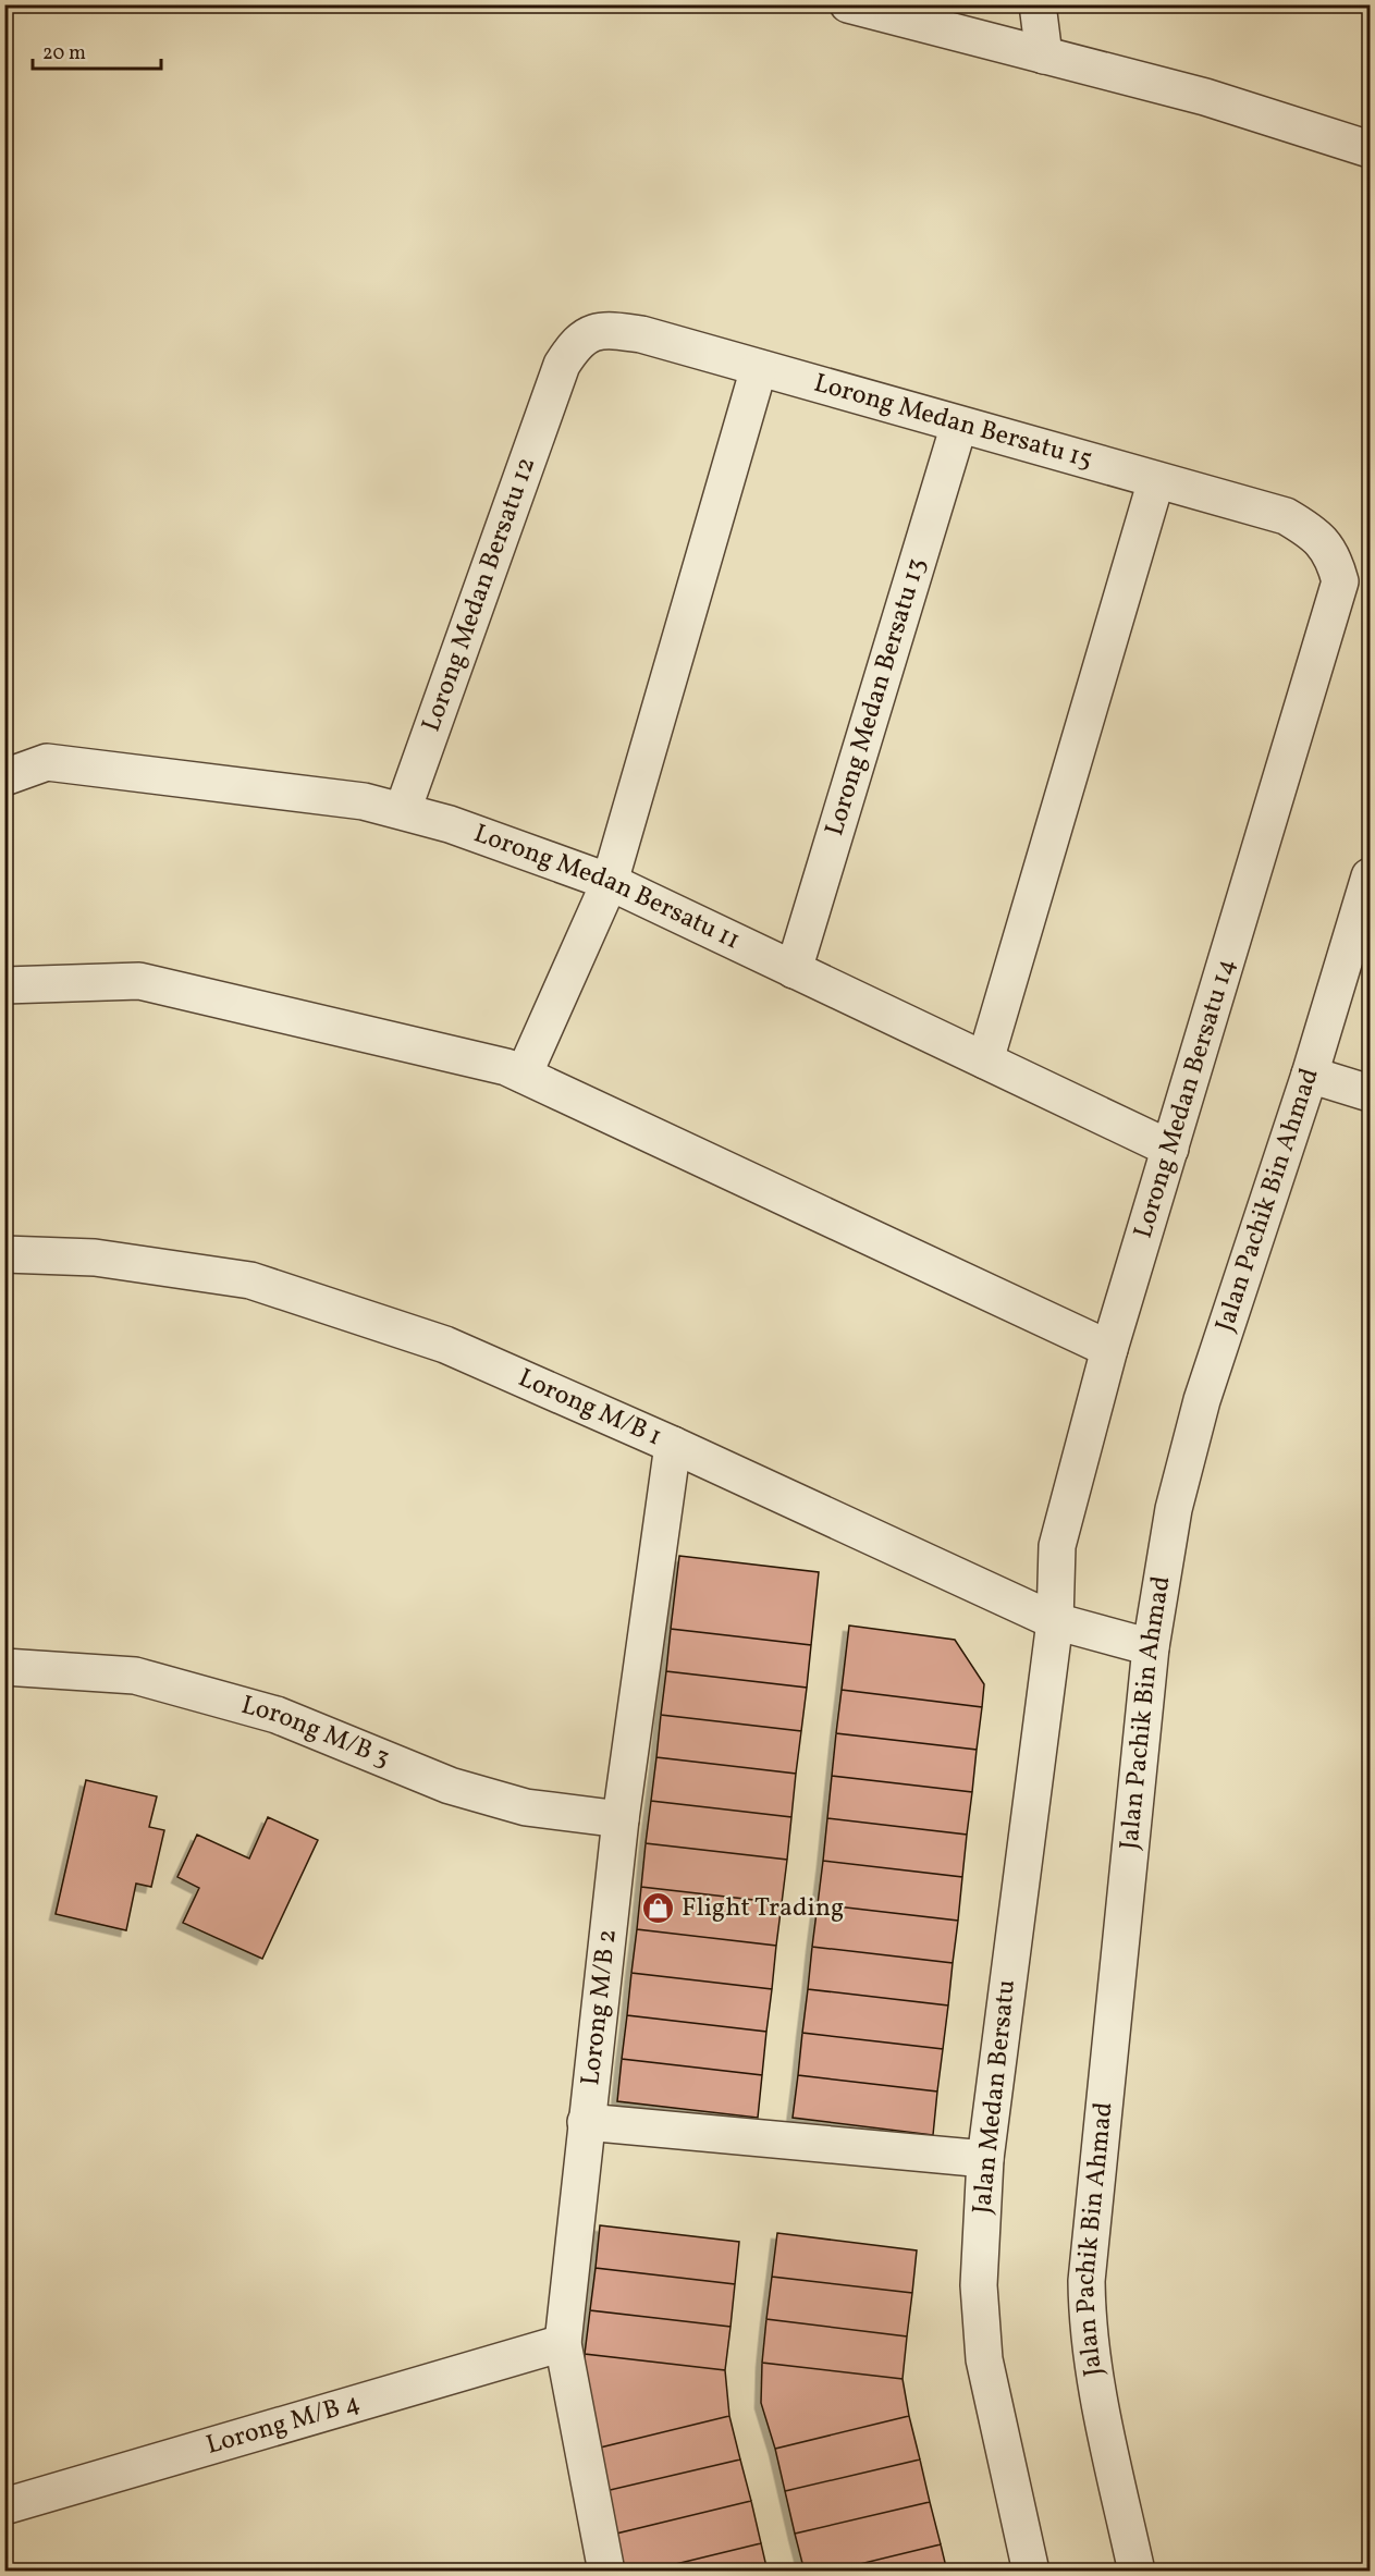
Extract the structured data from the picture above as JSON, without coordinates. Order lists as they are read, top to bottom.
{
  "streets": {
    "street": [
      "Lorong Medan Bersatu 15",
      "Lorong Medan Bersatu 12",
      "Lorong Medan Bersatu 13",
      "Lorong Medan Bersatu 11",
      "Lorong Medan Bersatu 14",
      "Jalan Pachik Bin Ahmad",
      "Lorong M/B 1",
      "Lorong M/B 3",
      "Lorong M/B 2",
      "Jalan Medan Bersatu",
      "Lorong M/B 4"
    ]
  },
  "crossings": [
    ["Lorong Medan Bersatu 15", "Lorong Medan Bersatu 12"],
    ["Lorong Medan Bersatu 15", "Lorong Medan Bersatu 13"],
    ["Lorong Medan Bersatu 15", "Lorong Medan Bersatu 14"],
    ["Lorong Medan Bersatu 12", "Lorong Medan Bersatu 11"],
    ["Lorong Medan Bersatu 13", "Lorong Medan Bersatu 11"],
    ["Lorong Medan Bersatu 11", "Lorong Medan Bersatu 14"],
    ["Lorong Medan Bersatu 14", "Lorong M/B 1"],
    ["Lorong Medan Bersatu 14", "Jalan Medan Bersatu"],
    ["Jalan Pachik Bin Ahmad", "Lorong M/B 1"],
    ["Lorong M/B 1", "Lorong M/B 2"],
    ["Lorong M/B 1", "Jalan Medan Bersatu"],
    ["Lorong M/B 3", "Lorong M/B 2"],
    ["Lorong M/B 2", "Lorong M/B 4"]
  ],
  "places": {
    "shop": ["Flight Trading"]
  },
  "scale_bar": "20 m"
}
